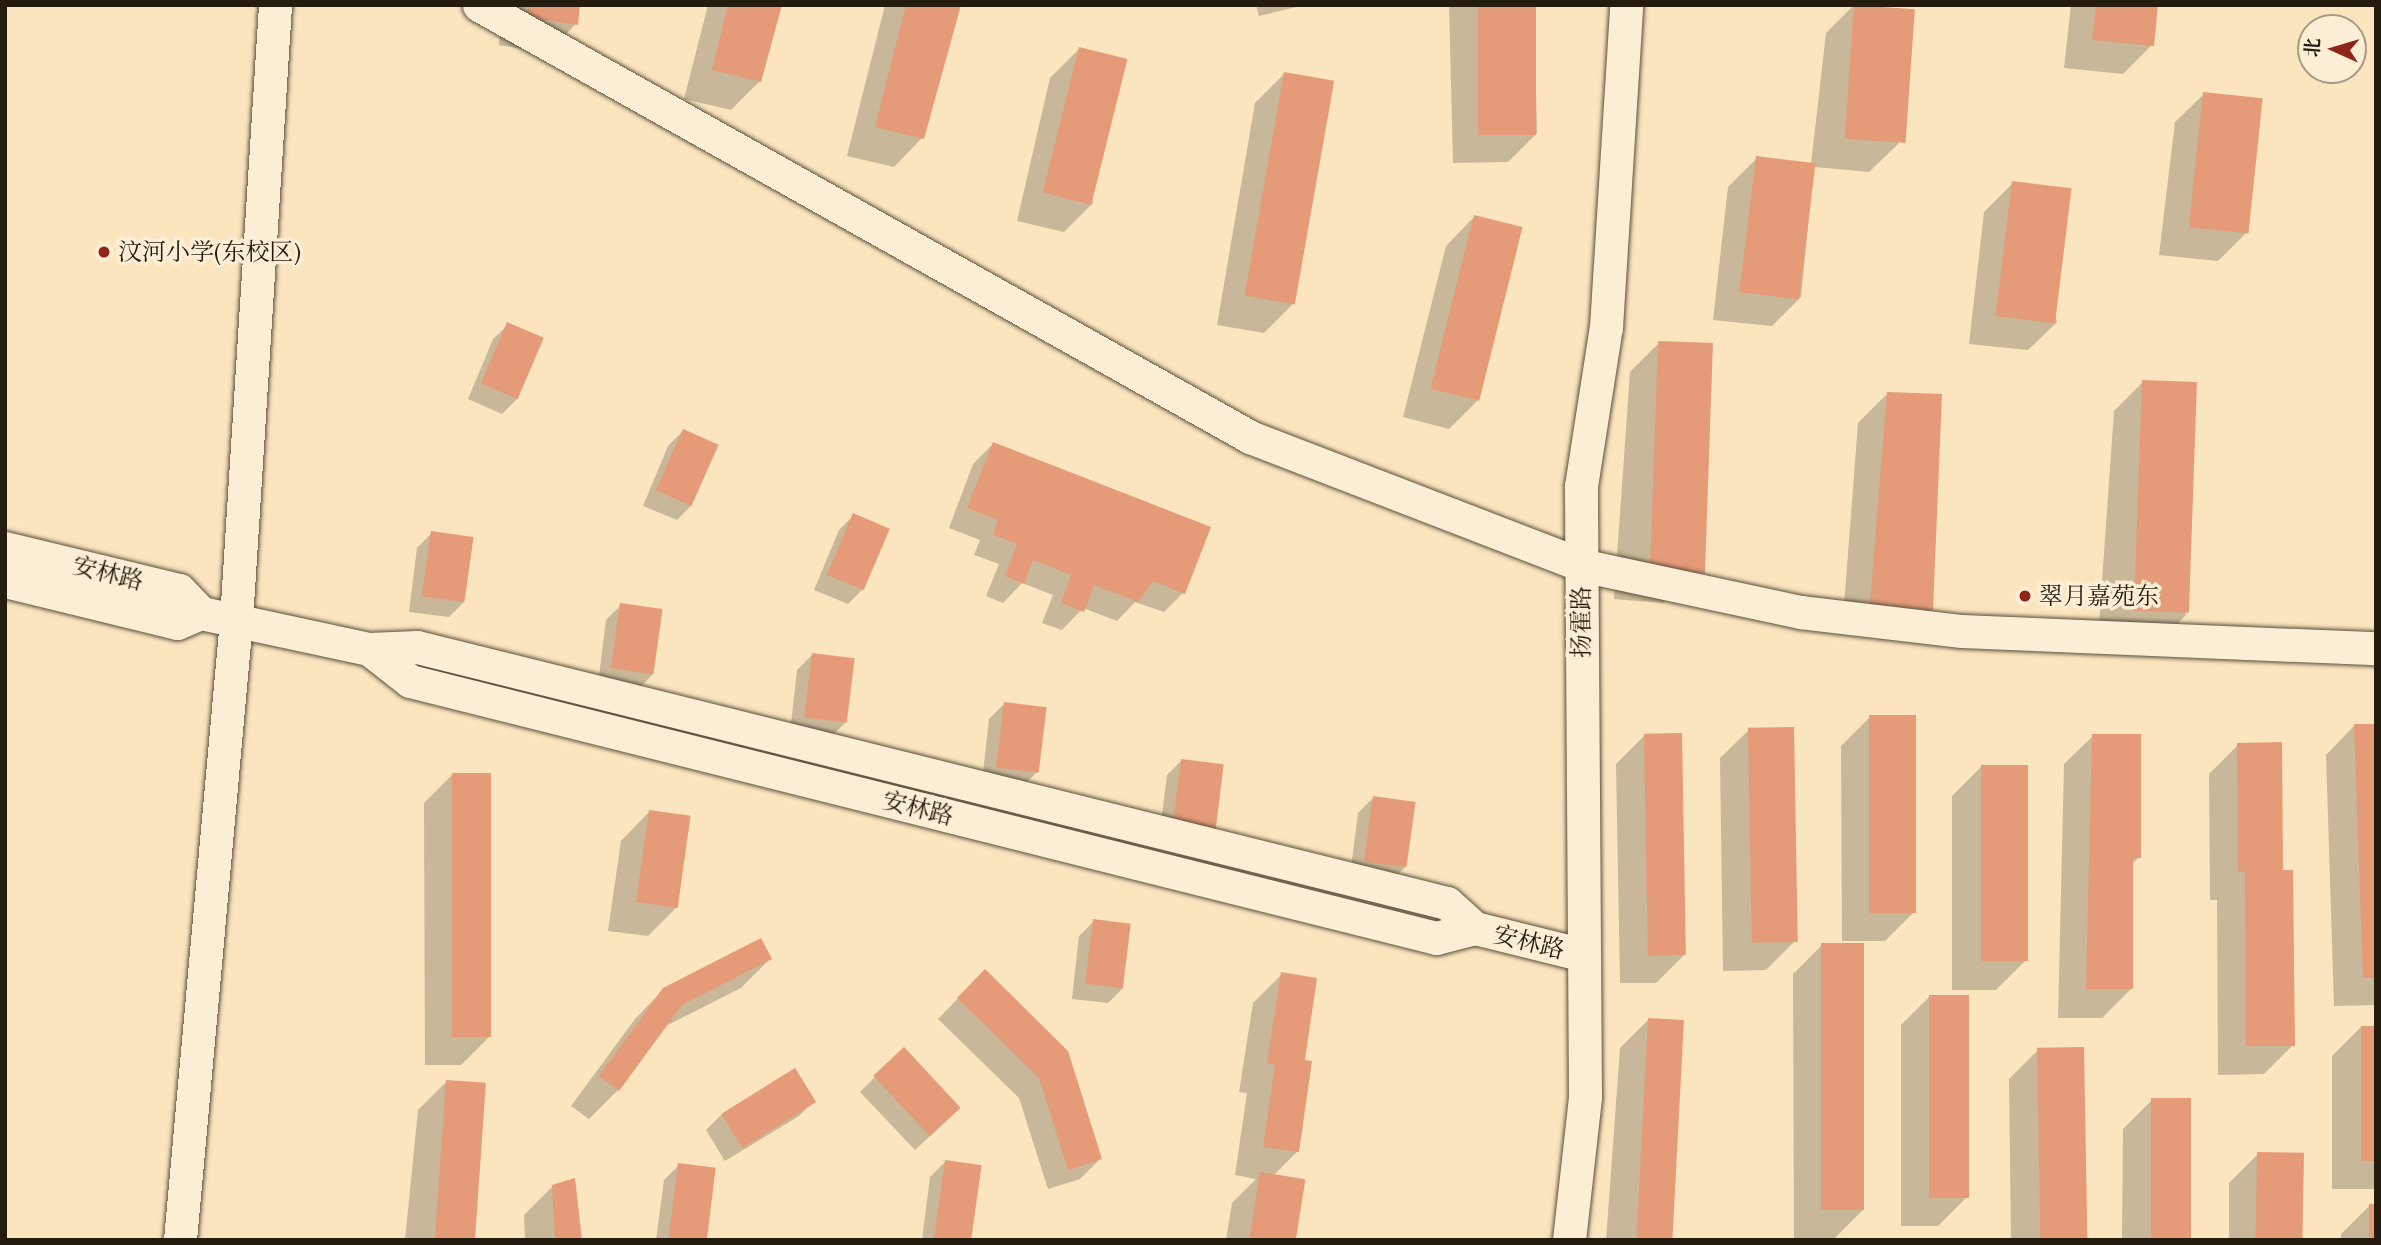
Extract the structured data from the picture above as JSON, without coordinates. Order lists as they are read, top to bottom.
{
  "streets": {
    "street": ["安林路", "扬霍路"]
  },
  "crossings": [
    ["安林路", "扬霍路"]
  ],
  "places": ["汶河小学(东校区)", "翠月嘉苑东"],
  "north": "left"
}
